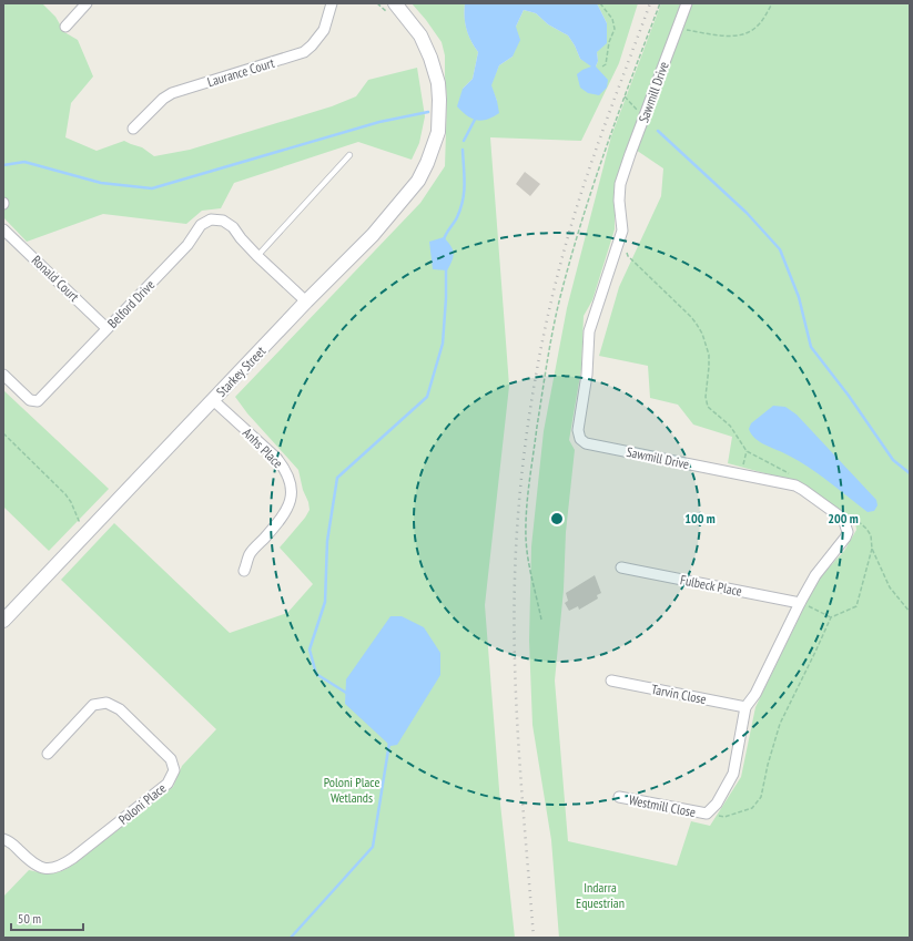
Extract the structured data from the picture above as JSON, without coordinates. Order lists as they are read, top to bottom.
{
  "streets": {
    "street": [
      "Laurance Court",
      "Sawmill Drive",
      "Ronald Court",
      "Belford Drive",
      "Starkey Street",
      "Anhs Place",
      "Fulbeck Place",
      "Tarvin Close",
      "Poloni Place",
      "Westmill Close"
    ]
  },
  "crossings": [
    ["Sawmill Drive", "Fulbeck Place"],
    ["Sawmill Drive", "Tarvin Close"],
    ["Sawmill Drive", "Westmill Close"],
    ["Ronald Court", "Belford Drive"],
    ["Belford Drive", "Starkey Street"],
    ["Starkey Street", "Anhs Place"]
  ],
  "parks": ["Poloni Place Wetlands", "Indarra Equestrian"],
  "scale_bar": "50 m",
  "rings": ["100 m", "200 m"]
}
